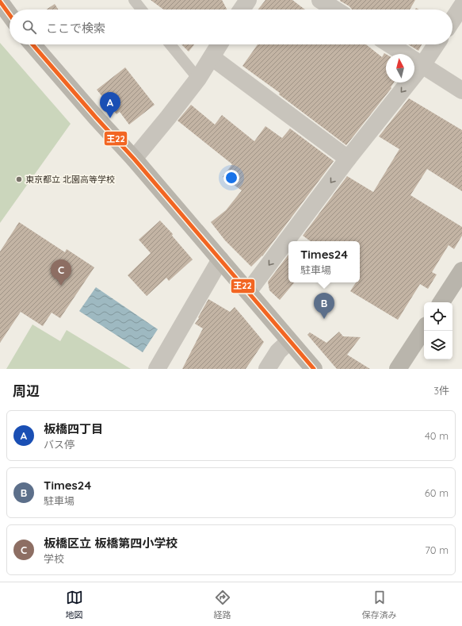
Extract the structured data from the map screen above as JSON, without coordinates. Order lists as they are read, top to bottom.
{
  "places": ["東京都立 北園高等学校"],
  "lines": ["transit line 王22"],
  "north": "top",
  "page": {
    "search": "ここで検索",
    "pins": ["A", "C", "B"],
    "popup": ["Times24", "駐車場"],
    "heading": ["周辺", "3件"],
    "list": [
      {
        "mark": "A",
        "name": "板橋四丁目",
        "note": "バス停",
        "value": "40 m"
      },
      {
        "mark": "B",
        "name": "Times24",
        "note": "駐車場",
        "value": "60 m"
      },
      {
        "mark": "C",
        "name": "板橋区立 板橋第四小学校",
        "note": "学校",
        "value": "70 m"
      }
    ],
    "nav": ["地図", "経路", "保存済み"]
  }
}
